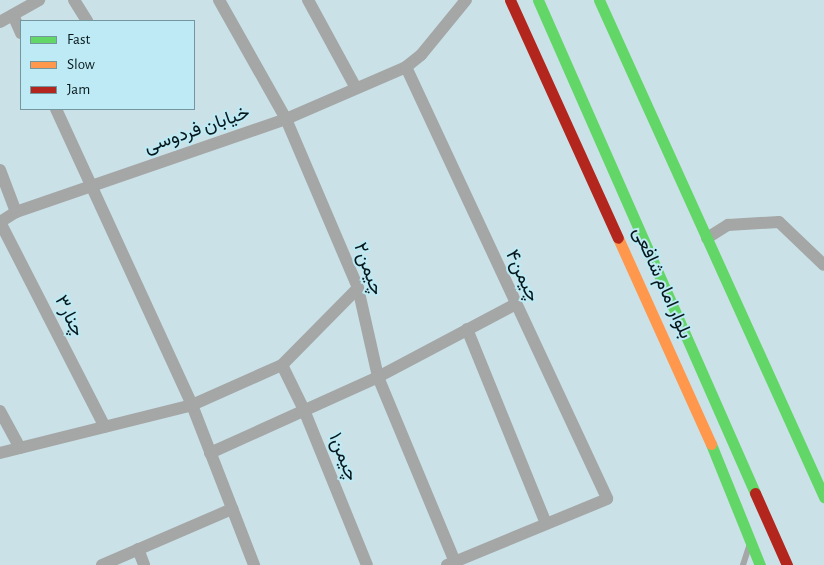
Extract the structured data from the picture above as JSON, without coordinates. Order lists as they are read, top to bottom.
{
  "streets": {
    "main road": ["بلوار امام شافعی"],
    "street": [
      "خیابان فردوسی",
      "چیمن۲",
      "چیمن۴",
      "چنار۳",
      "چیمن۱"
    ]
  },
  "crossings": [
    ["خیابان فردوسی", "چیمن۲"],
    ["خیابان فردوسی", "چیمن۴"],
    ["خیابان فردوسی", "چنار۳"]
  ],
  "legend": ["Fast", "Slow", "Jam"]
}
